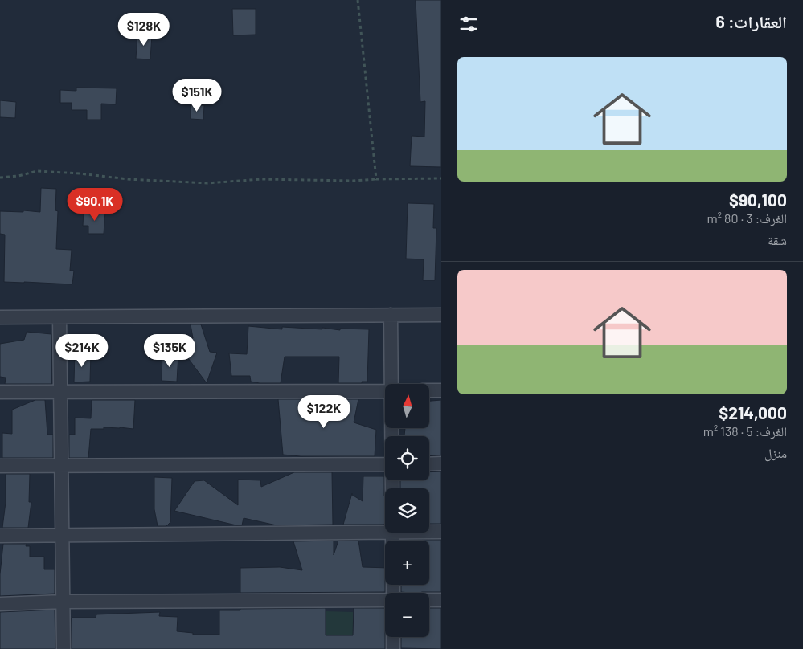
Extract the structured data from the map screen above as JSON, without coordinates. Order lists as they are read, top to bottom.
{
  "north": "top",
  "page": {
    "heading": "العقارات: 6",
    "price": [
      "$128K",
      "$151K",
      "$90.1K",
      "$214K",
      "$135K",
      "$122K"
    ],
    "list": [
      {
        "name": "$90,100",
        "note": "الغرف: 3 · 80 m² · شقة"
      },
      {
        "name": "$214,000",
        "note": "الغرف: 5 · 138 m² · منزل"
      }
    ],
    "map_buttons": ["+", "−"]
  }
}
